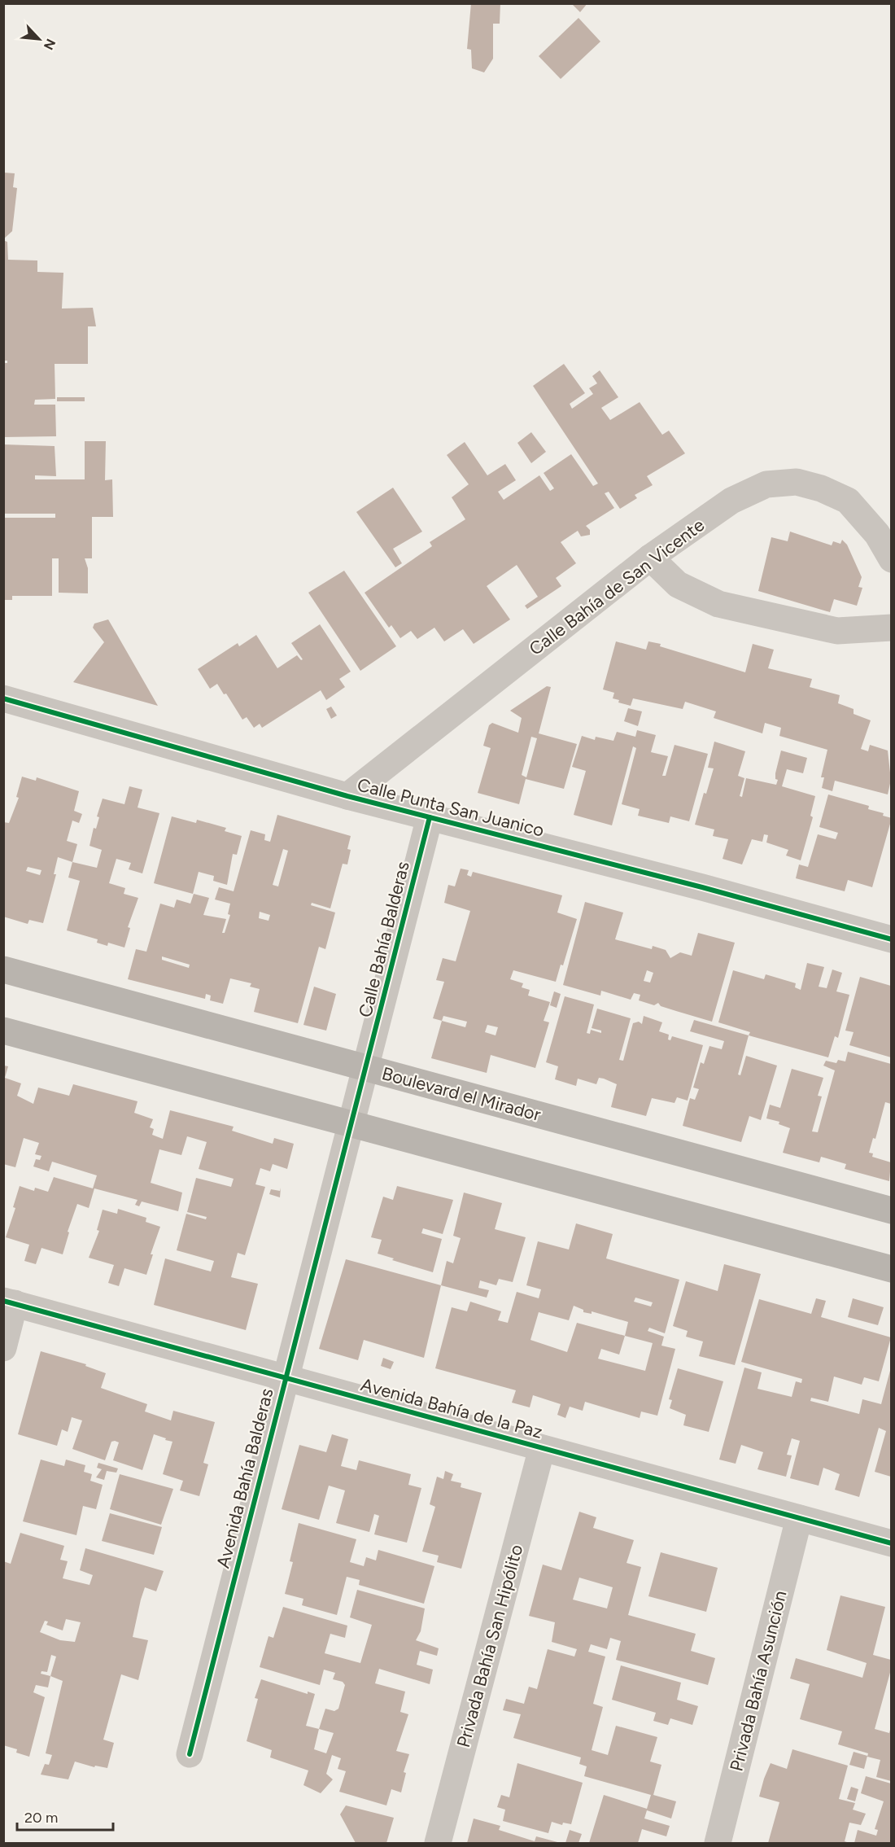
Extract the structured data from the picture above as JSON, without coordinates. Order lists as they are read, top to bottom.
{
  "streets": {
    "main road": ["Boulevard el Mirador"],
    "street": [
      "Calle Bahía de San Vicente",
      "Calle Punta San Juanico",
      "Calle Bahía Balderas",
      "Avenida Bahía de la Paz",
      "Avenida Bahía Balderas",
      "Privada Bahía San Hipólito",
      "Privada Bahía Asunción"
    ]
  },
  "crossings": [
    ["Calle Bahía de San Vicente", "Calle Punta San Juanico"],
    ["Calle Punta San Juanico", "Calle Bahía Balderas"],
    ["Calle Bahía Balderas", "Boulevard el Mirador"],
    ["Calle Bahía Balderas", "Avenida Bahía Balderas"],
    ["Avenida Bahía de la Paz", "Avenida Bahía Balderas"],
    ["Avenida Bahía de la Paz", "Privada Bahía San Hipólito"],
    ["Avenida Bahía de la Paz", "Privada Bahía Asunción"]
  ],
  "scale_bar": "20 m",
  "north": "bottom right"
}
